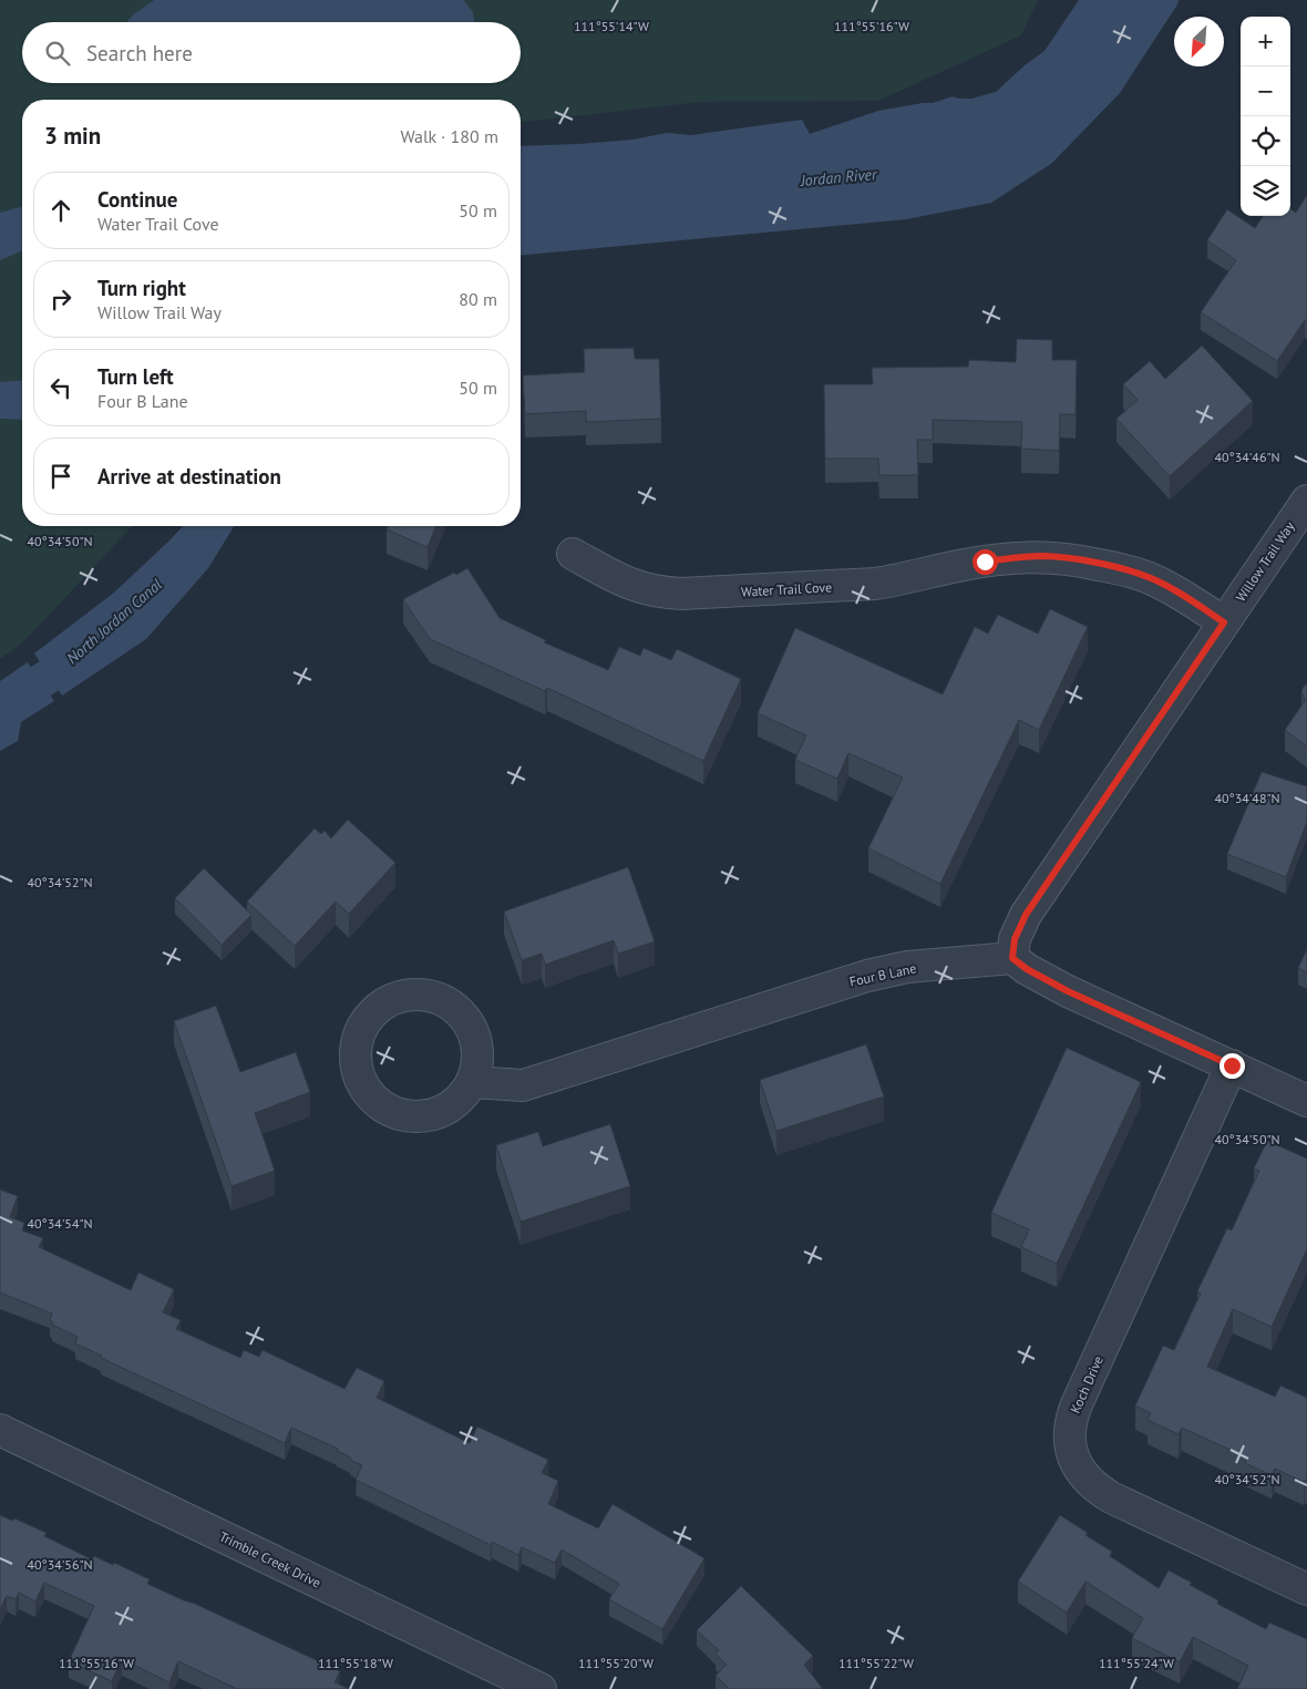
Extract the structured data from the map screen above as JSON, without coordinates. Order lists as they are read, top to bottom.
{
  "streets": {
    "street": [
      "Willow Trail Way",
      "Water Trail Cove",
      "Four B Lane",
      "Koch Drive",
      "Trimble Creek Drive"
    ]
  },
  "crossings": [
    ["Willow Trail Way", "Water Trail Cove"],
    ["Willow Trail Way", "Four B Lane"]
  ],
  "water": ["Jordan River", "North Jordan Canal"],
  "north": "bottom left",
  "page": {
    "map_buttons": ["+", "−"],
    "search": "Search here",
    "heading": ["3 min", "Walk · 180 m"],
    "list": [
      ["Continue", "Water Trail Cove", "50 m"],
      ["Turn right", "Willow Trail Way", "80 m"],
      ["Turn left", "Four B Lane", "50 m"],
      "Arrive at destination"
    ]
  },
  "coordinates": [
    "111°55'14\"W",
    "111°55'16\"W",
    "40°34'46\"N",
    "40°34'50\"N",
    "40°34'48\"N",
    "40°34'52\"N",
    "40°34'54\"N",
    "40°34'56\"N",
    "111°55'18\"W",
    "111°55'20\"W",
    "111°55'22\"W",
    "111°55'24\"W"
  ]
}
